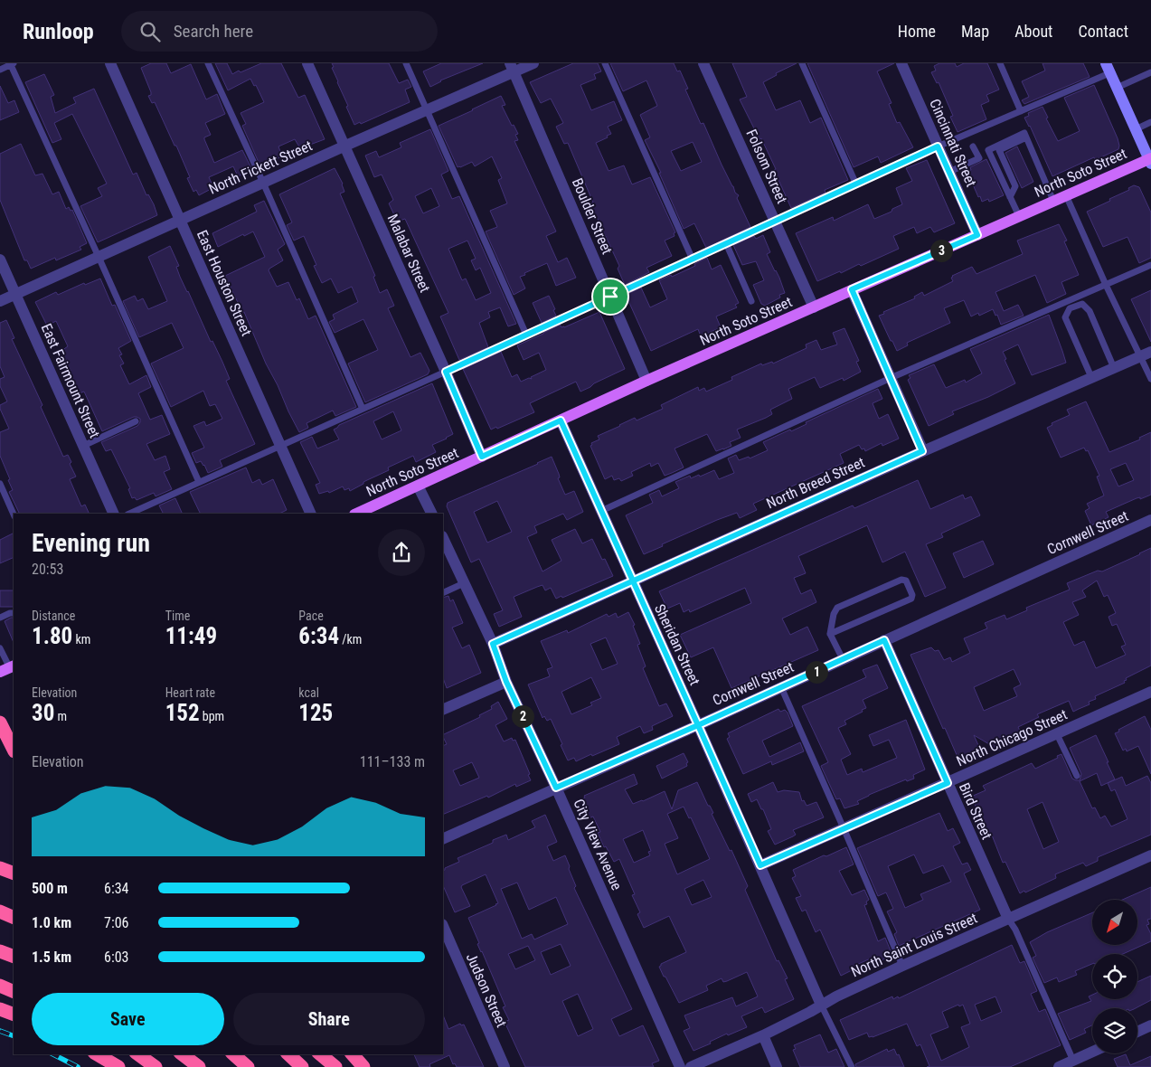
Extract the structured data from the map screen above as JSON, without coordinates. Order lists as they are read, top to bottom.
{
  "streets": {
    "main road": ["North Soto Street"],
    "street": [
      "Cincinnati Street",
      "Folsom Street",
      "North Fickett Street",
      "Boulder Street",
      "Malabar Street",
      "East Houston Street",
      "East Fairmount Street",
      "North Breed Street",
      "Cornwell Street",
      "Sheridan Street",
      "North Chicago Street",
      "Bird Street",
      "City View Avenue",
      "North Saint Louis Street",
      "Judson Street"
    ]
  },
  "crossings": [
    ["Cincinnati Street", "North Soto Street"],
    ["Folsom Street", "North Soto Street"],
    ["North Fickett Street", "Boulder Street"],
    ["North Fickett Street", "Malabar Street"],
    ["North Fickett Street", "East Houston Street"],
    ["North Fickett Street", "East Fairmount Street"],
    ["North Soto Street", "Boulder Street"],
    ["North Soto Street", "Malabar Street"],
    ["North Soto Street", "Sheridan Street"],
    ["North Breed Street", "Sheridan Street"],
    ["North Breed Street", "City View Avenue"],
    ["Cornwell Street", "Sheridan Street"],
    ["Cornwell Street", "Bird Street"],
    ["Cornwell Street", "City View Avenue"],
    ["Sheridan Street", "North Chicago Street"],
    ["Sheridan Street", "North Saint Louis Street"],
    ["North Chicago Street", "Bird Street"],
    ["Bird Street", "North Saint Louis Street"]
  ],
  "north": "bottom left",
  "page": {
    "header": "Runloop",
    "search": "Search here",
    "nav": [
      "Home",
      "Map",
      "About",
      "Contact"
    ],
    "pins": ["3", "1", "2"],
    "heading": ["Evening run", "20:53"],
    "stats": [
      ["Distance", "1.80 km"],
      ["Time", "11:49"],
      ["Pace", "6:34 /km"],
      ["Elevation", "30 m"],
      ["Heart rate", "152 bpm"],
      ["kcal", "125"]
    ],
    "chart": ["Elevation", "111–133 m"],
    "list": [
      {
        "name": "500 m",
        "note": "6:34"
      },
      {
        "name": "1.0 km",
        "note": "7:06"
      },
      {
        "name": "1.5 km",
        "note": "6:03"
      }
    ],
    "buttons": ["Save", "Share"]
  }
}
